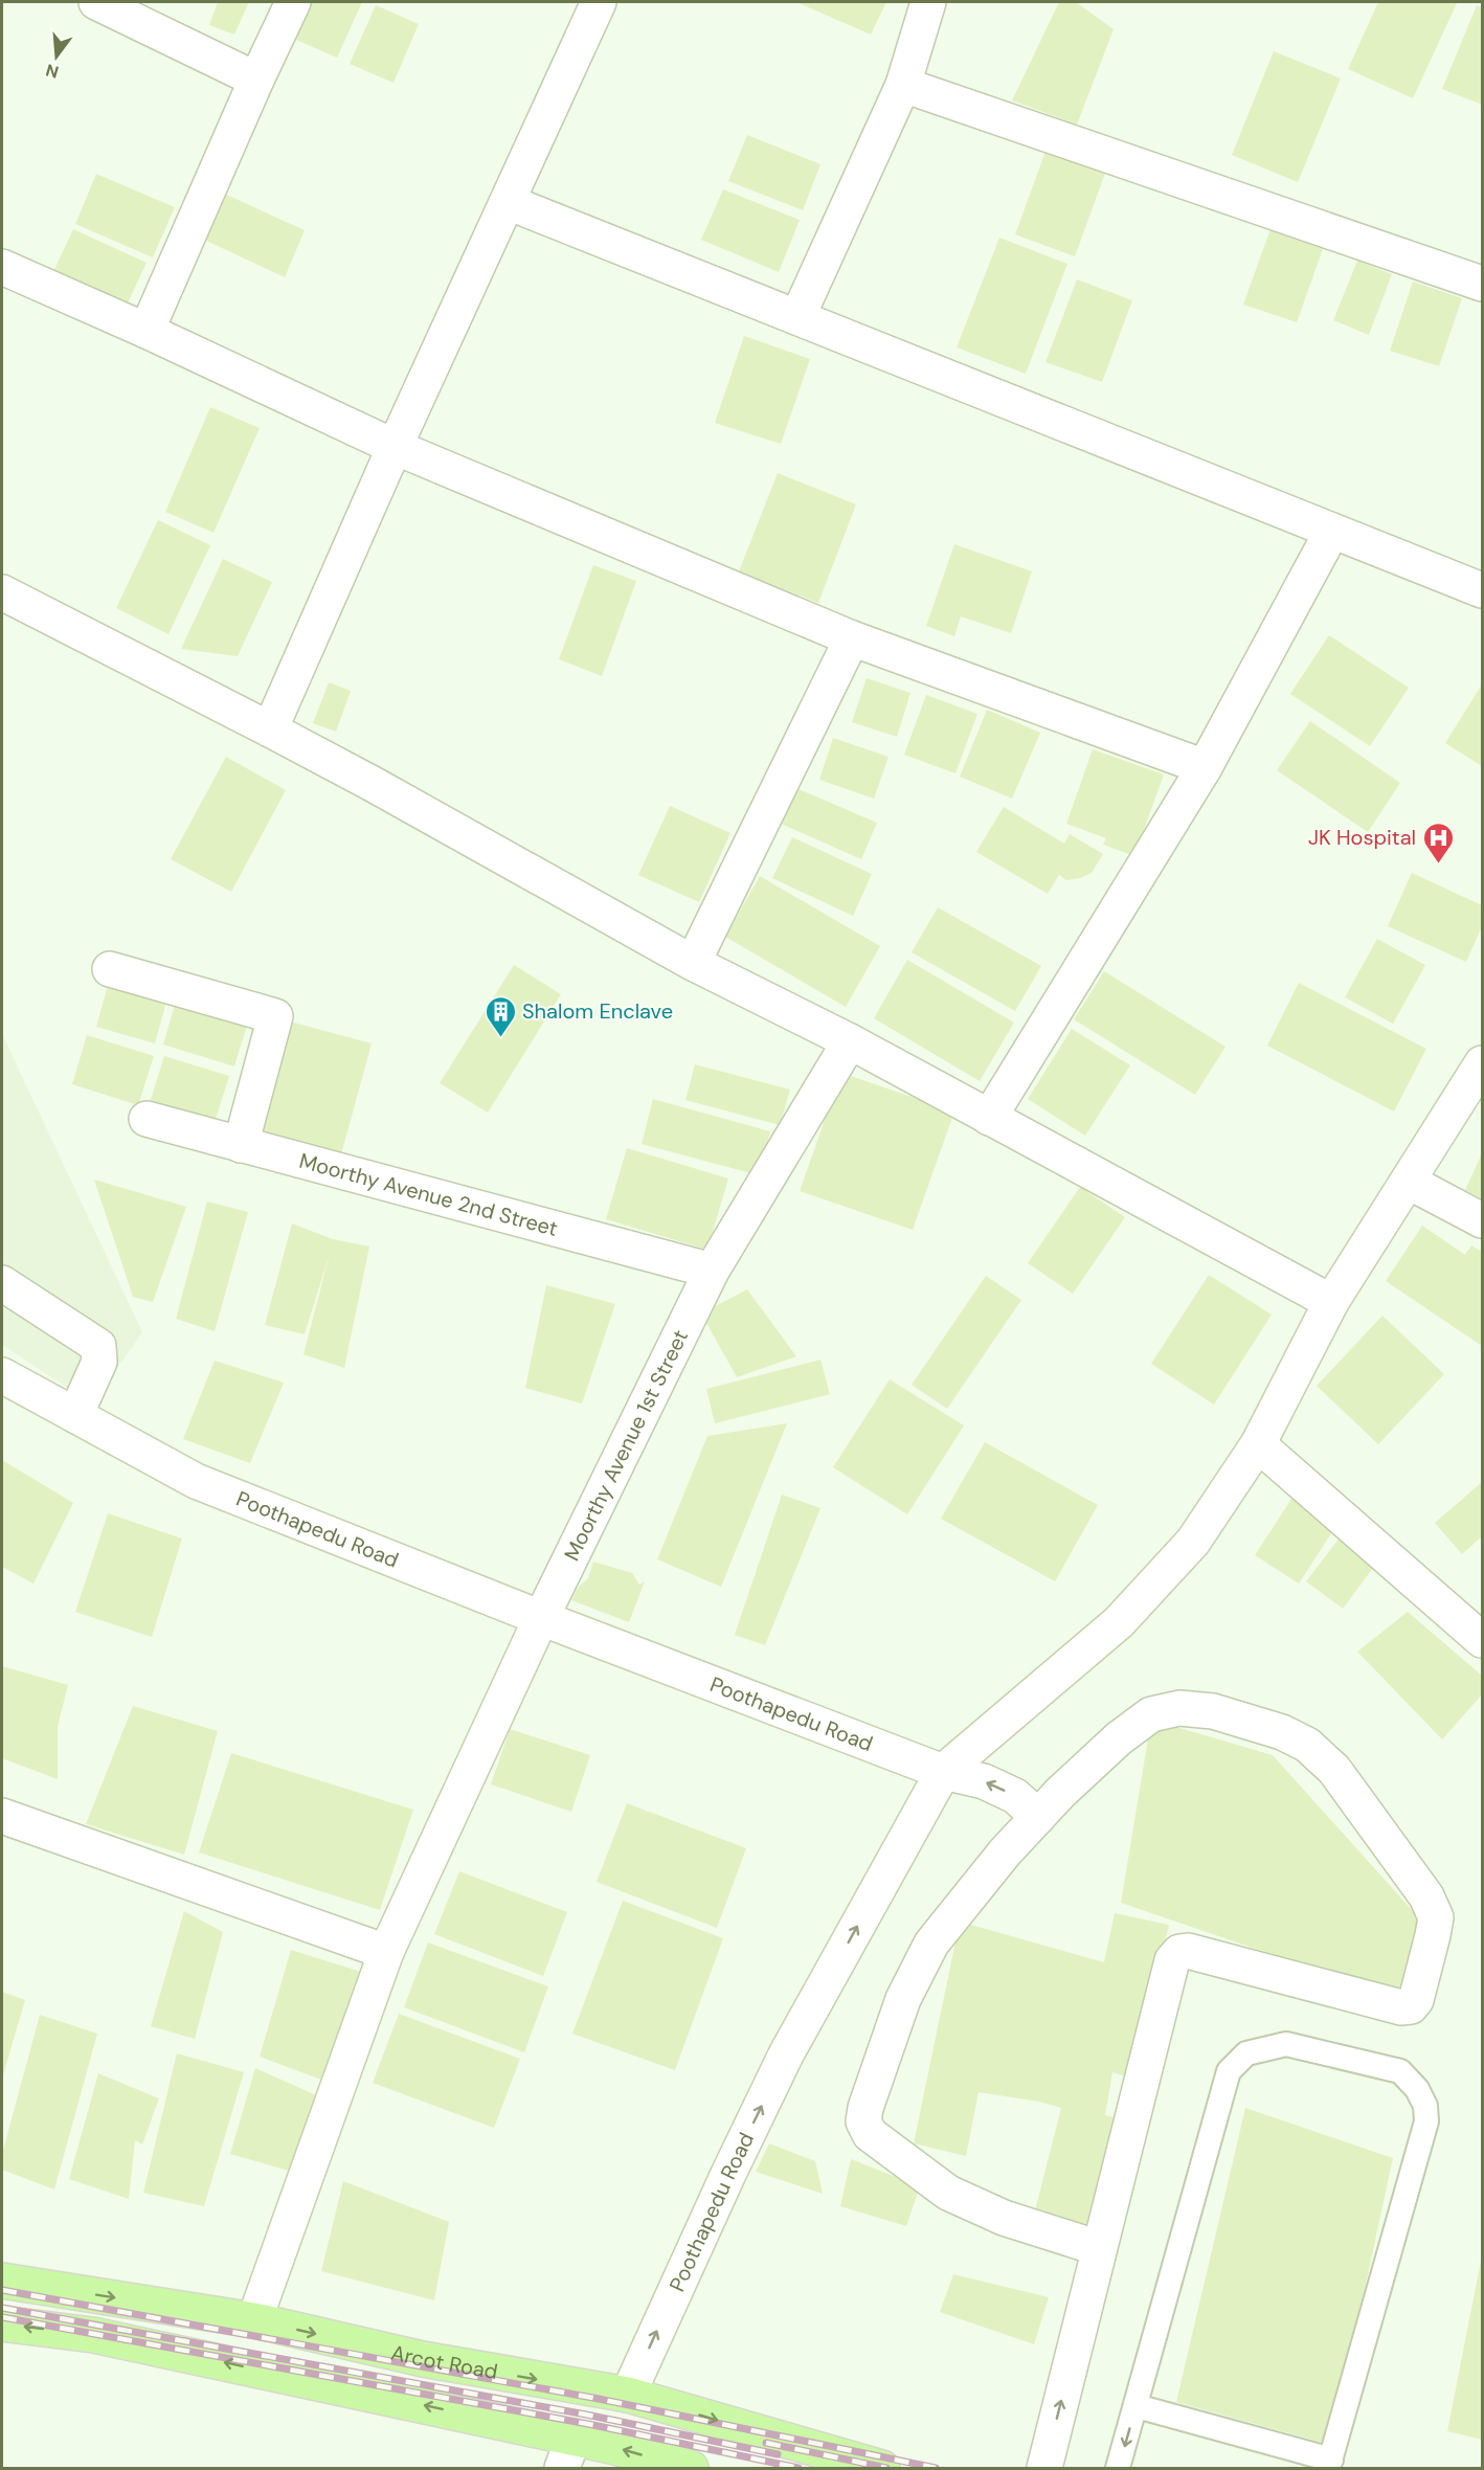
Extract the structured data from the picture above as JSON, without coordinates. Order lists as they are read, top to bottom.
{
  "streets": {
    "main road": ["Arcot Road"],
    "street": ["Moorthy Avenue 2nd Street", "Moorthy Avenue 1st Street", "Poothapedu Road"]
  },
  "crossings": [
    ["Moorthy Avenue 2nd Street", "Moorthy Avenue 1st Street"],
    ["Moorthy Avenue 1st Street", "Poothapedu Road"],
    ["Moorthy Avenue 1st Street", "Arcot Road"],
    ["Poothapedu Road", "Arcot Road"]
  ],
  "one_way": ["Poothapedu Road"],
  "places": {
    "hospital": ["JK Hospital"],
    "building": ["Shalom Enclave"]
  },
  "north": "bottom"
}
